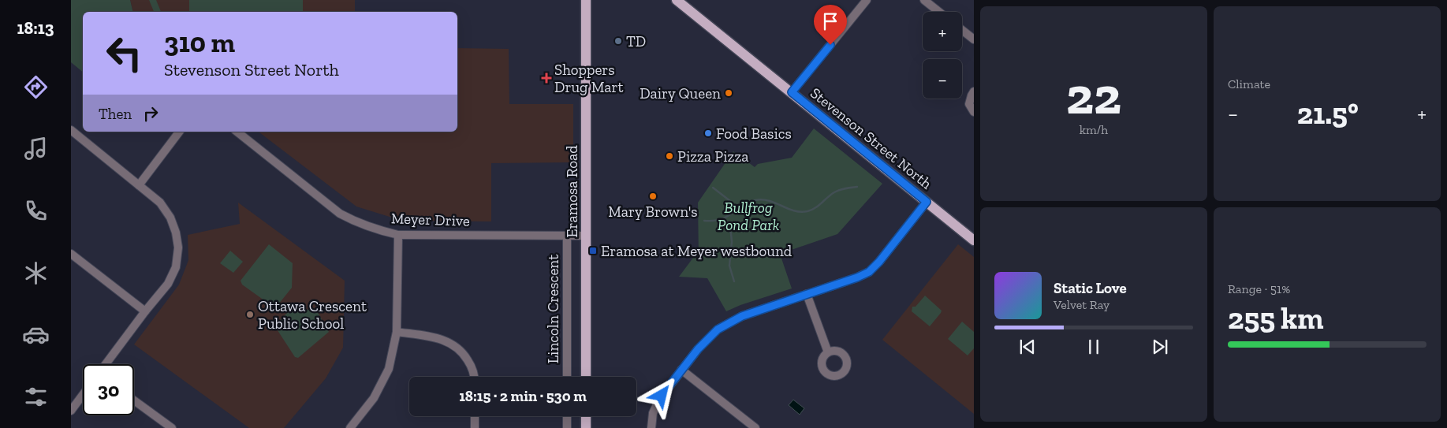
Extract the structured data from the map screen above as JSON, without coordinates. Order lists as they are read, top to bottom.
{
  "streets": {
    "main road": ["Stevenson Street North", "Eramosa Road"],
    "street": ["Meyer Drive", "Lincoln Crescent"]
  },
  "crossings": [
    ["Eramosa Road", "Meyer Drive"],
    ["Meyer Drive", "Lincoln Crescent"]
  ],
  "parks": ["Bullfrog Pond Park"],
  "places": {
    "other": [
      "TD",
      "Dairy Queen",
      "Food Basics",
      "Pizza Pizza",
      "Mary Brown's",
      "Ottawa Crescent Public School"
    ],
    "health": ["Shoppers Drug Mart"],
    "transit": ["Eramosa at Meyer westbound"]
  },
  "page": {
    "tabs": "18:13",
    "tile": [
      ["22", "km/h"],
      "Climate",
      ["Range · 51%", "255 km"]
    ],
    "map_buttons": ["+", "−"],
    "turn": ["310 m", "Stevenson Street North"],
    "then": "Then",
    "heat": ["−", "21.5°", "+"],
    "song": ["Static Love", "Velvet Ray"],
    "limit": "30",
    "trip": "18:15 · 2 min · 530 m"
  }
}
